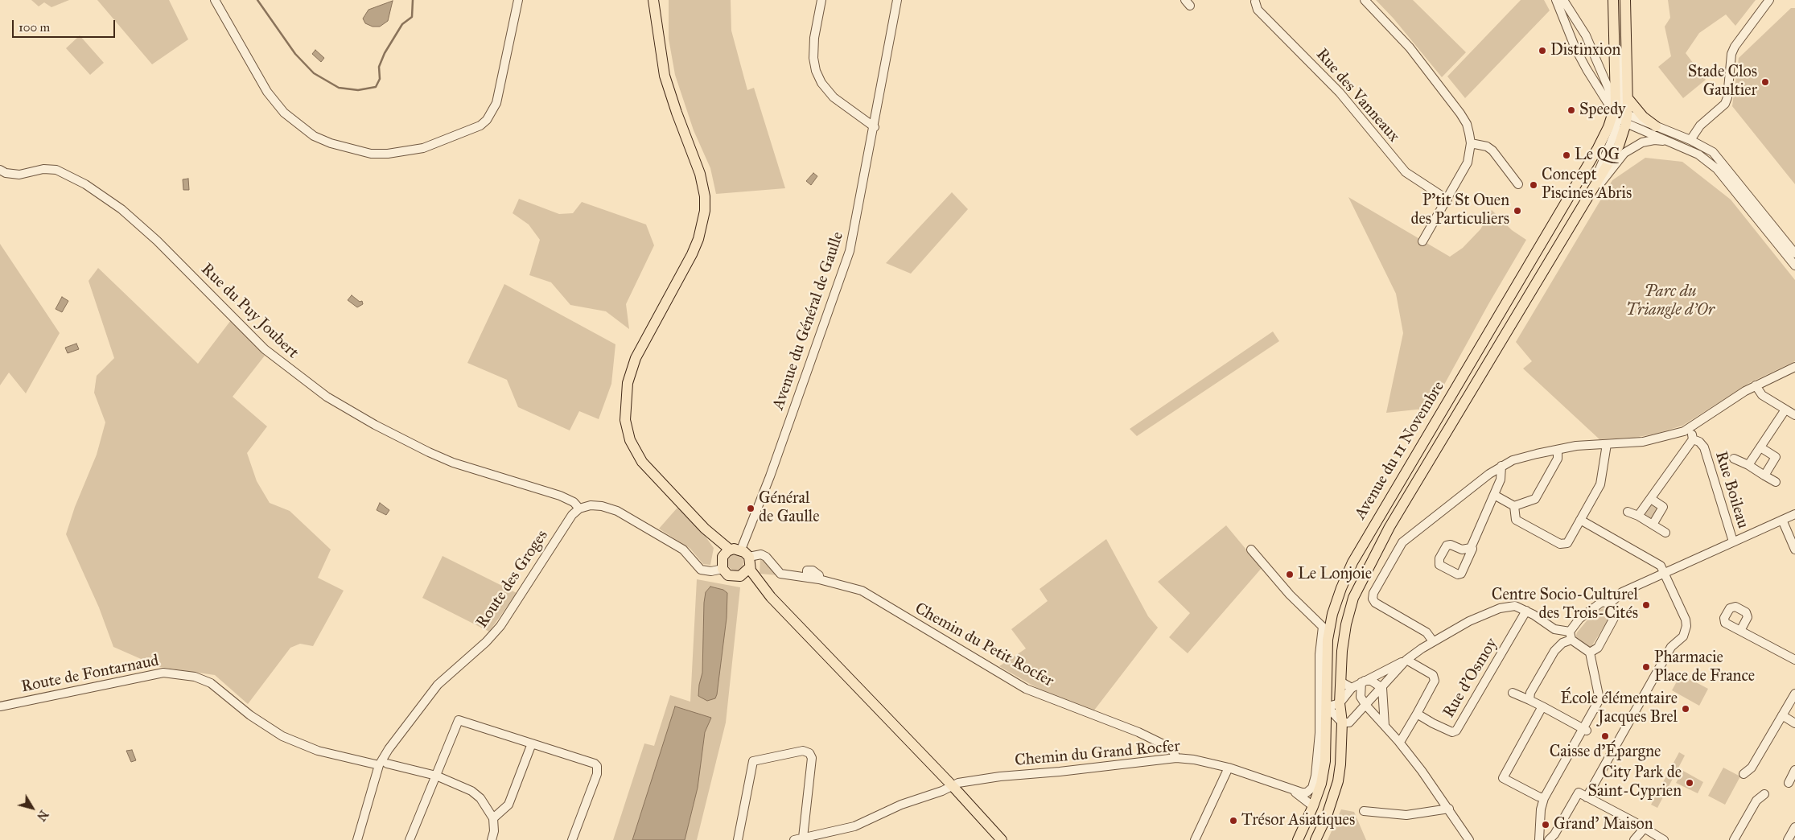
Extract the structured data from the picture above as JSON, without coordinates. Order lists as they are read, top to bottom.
{
  "streets": {
    "main road": ["Avenue du 11 Novembre"],
    "street": [
      "Rue des Vanneaux",
      "Rue du Puy Joubert",
      "Avenue du Général de Gaulle",
      "Rue Boileau",
      "Route des Groges",
      "Chemin du Petit Rocfer",
      "Route de Fontarnaud",
      "Rue d'Osmoy",
      "Chemin du Grand Rocfer"
    ]
  },
  "crossings": [
    ["Rue du Puy Joubert", "Route des Groges"],
    ["Avenue du Général de Gaulle", "Chemin du Petit Rocfer"],
    ["Avenue du 11 Novembre", "Rue d'Osmoy"],
    ["Route des Groges", "Route de Fontarnaud"],
    ["Chemin du Petit Rocfer", "Chemin du Grand Rocfer"]
  ],
  "parks": ["Parc du Triangle d'Or"],
  "places": [
    "Distinxion",
    "Stade Clos Gaultier",
    "Speedy",
    "Le QG",
    "Concept Piscines Abris",
    "P'tit St Ouen des Particuliers",
    "Général de Gaulle",
    "Le Lonjoie",
    "Centre Socio-Culturel des Trois-Cités",
    "Pharmacie Place de France",
    "École élémentaire Jacques Brel",
    "Caisse d'Épargne",
    "City Park de Saint-Cyprien",
    "Trésor Asiatiques",
    "Grand’ Maison"
  ],
  "scale_bar": "100 m",
  "north": "bottom right"
}
